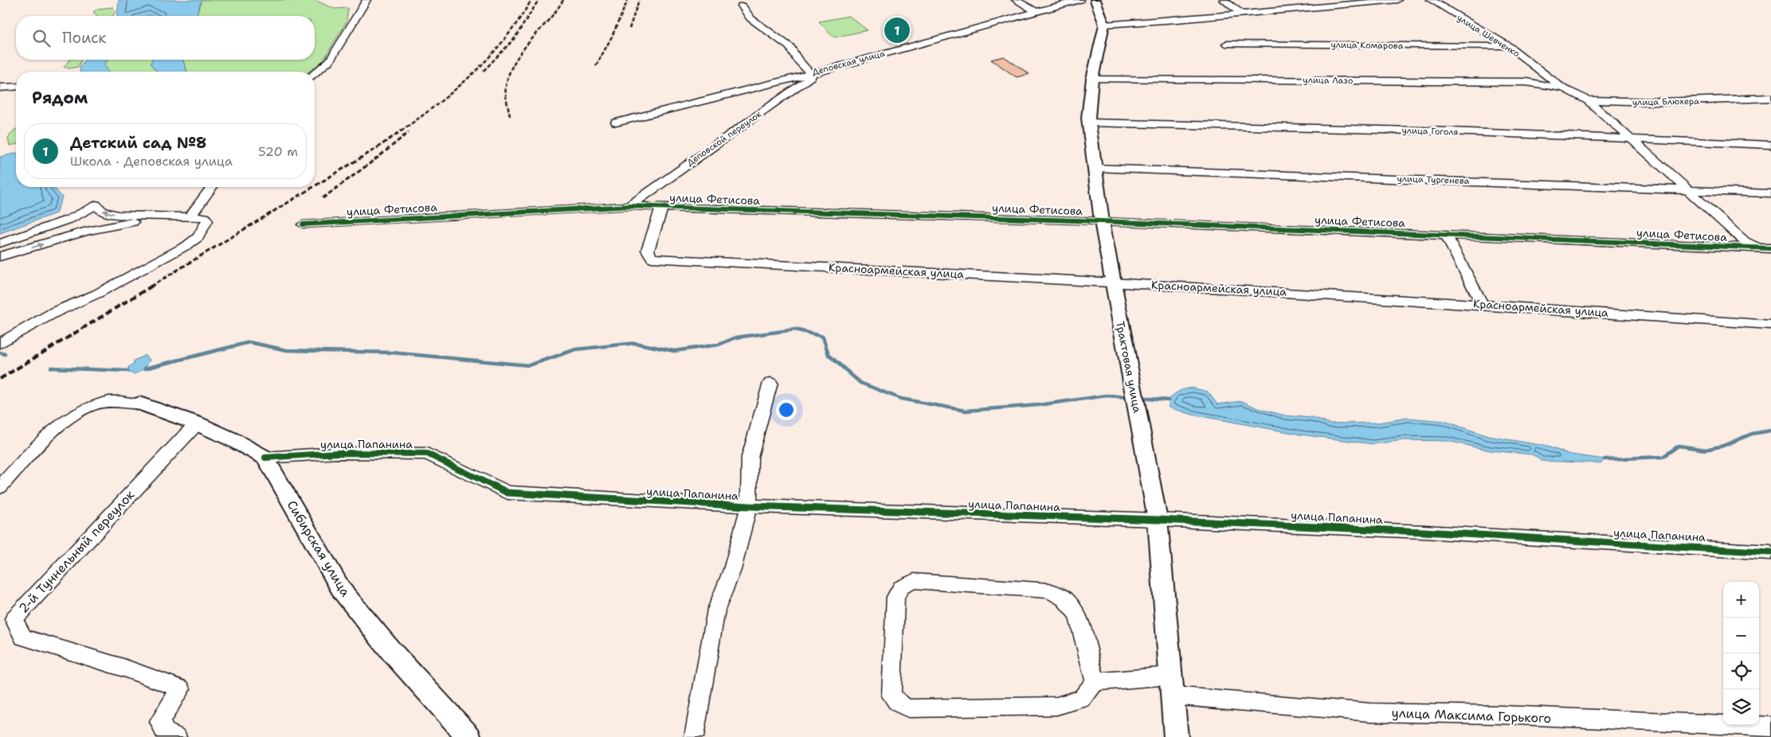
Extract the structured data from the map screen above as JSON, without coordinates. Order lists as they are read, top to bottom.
{
  "streets": {
    "street": [
      "улица Шевченко",
      "улица Комарова",
      "Деповская улица",
      "улица Лазо",
      "улица Блюхера",
      "улица Гоголя",
      "Деповской переулок",
      "улица Тургенева",
      "улица Фетисова",
      "Красноармейская улица",
      "Трактовая улица",
      "улица Папанина",
      "Сибирская улица",
      "2-й Туннельный переулок",
      "улица Максима Горького"
    ]
  },
  "crossings": [
    ["улица Шевченко", "улица Комарова"],
    ["улица Шевченко", "улица Лазо"],
    ["улица Шевченко", "улица Блюхера"],
    ["Деповская улица", "Деповской переулок"],
    ["улица Лазо", "улица Блюхера"],
    ["улица Лазо", "Трактовая улица"],
    ["улица Гоголя", "Трактовая улица"],
    ["Деповской переулок", "улица Фетисова"],
    ["улица Тургенева", "Трактовая улица"],
    ["улица Фетисова", "Красноармейская улица"],
    ["улица Фетисова", "Трактовая улица"],
    ["Красноармейская улица", "Трактовая улица"],
    ["Трактовая улица", "улица Папанина"],
    ["Трактовая улица", "улица Максима Горького"],
    ["улица Папанина", "Сибирская улица"]
  ],
  "page": {
    "pins": "1",
    "search": "Поиск",
    "heading": "Рядом",
    "list": [
      {
        "mark": "1",
        "name": "Детский сад №8",
        "note": "Школа · Деповская улица",
        "value": "520 m"
      }
    ],
    "map_buttons": ["+", "−"]
  }
}
